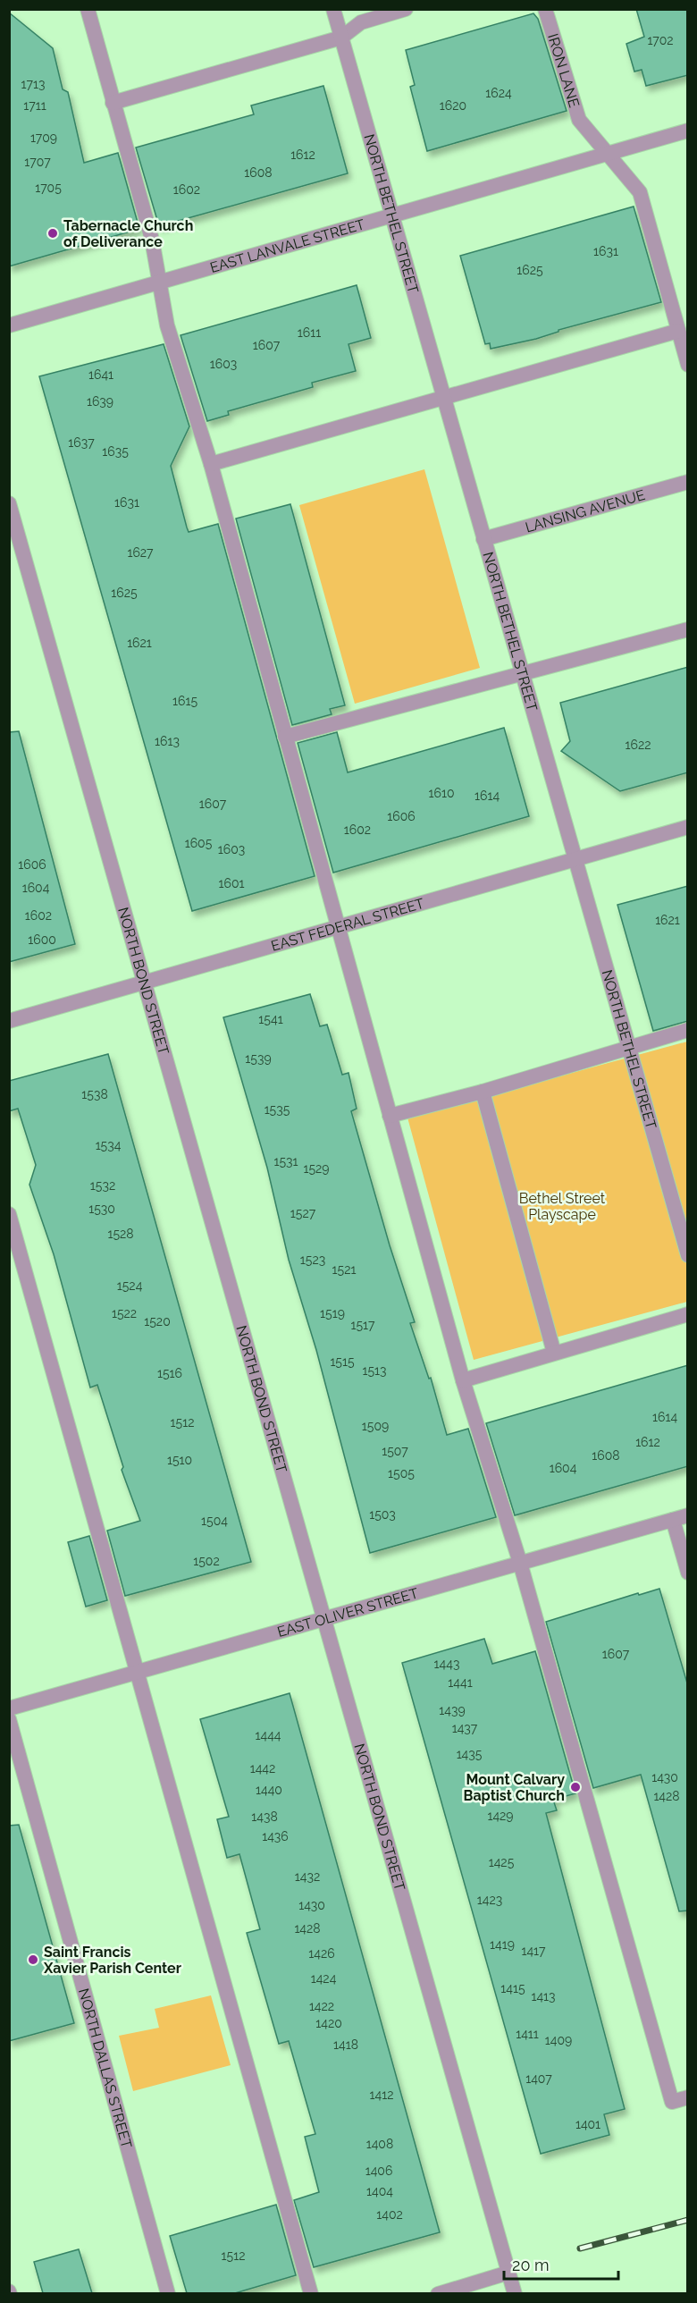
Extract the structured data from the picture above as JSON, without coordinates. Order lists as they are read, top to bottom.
{
  "streets": {
    "street": [
      "IRON LANE",
      "NORTH BETHEL STREET",
      "EAST LANVALE STREET",
      "LANSING AVENUE",
      "EAST FEDERAL STREET",
      "NORTH BOND STREET",
      "EAST OLIVER STREET",
      "NORTH DALLAS STREET"
    ]
  },
  "crossings": [
    ["IRON LANE", "EAST LANVALE STREET"],
    ["NORTH BETHEL STREET", "EAST LANVALE STREET"],
    ["NORTH BETHEL STREET", "LANSING AVENUE"],
    ["NORTH BETHEL STREET", "EAST FEDERAL STREET"],
    ["EAST FEDERAL STREET", "NORTH BOND STREET"],
    ["NORTH BOND STREET", "EAST OLIVER STREET"]
  ],
  "parks": ["Bethel Street Playscape"],
  "places": ["Tabernacle Church of Deliverance", "Mount Calvary Baptist Church", "Saint Francis Xavier Parish Center"],
  "house_numbers": [
    "1702",
    "1713",
    "1624",
    "1711",
    "1620",
    "1709",
    "1612",
    "1707",
    "1608",
    "1705",
    "1602",
    "1631",
    "1625",
    "1611",
    "1607",
    "1603",
    "1641",
    "1639",
    "1637",
    "1635",
    "1631",
    "1627",
    "1625",
    "1621",
    "1615",
    "1613",
    "1622",
    "1610",
    "1614",
    "1607",
    "1606",
    "1602",
    "1605",
    "1603",
    "1606",
    "1601",
    "1604",
    "1602",
    "1621",
    "1600",
    "1541",
    "1539",
    "1538",
    "1535",
    "1534",
    "1531",
    "1529",
    "1532",
    "1530",
    "1527",
    "1528",
    "1523",
    "1521",
    "1524",
    "1522",
    "1519",
    "1520",
    "1517",
    "1515",
    "1513",
    "1516",
    "1614",
    "1512",
    "1509",
    "1612",
    "1507",
    "1608",
    "1510",
    "1604",
    "1505",
    "1503",
    "1504",
    "1502",
    "1607",
    "1443",
    "1441",
    "1439",
    "1437",
    "1444",
    "1435",
    "1442",
    "1430",
    "1440",
    "1428",
    "1429",
    "1438",
    "1436",
    "1425",
    "1432",
    "1423",
    "1430",
    "1428",
    "1419",
    "1417",
    "1426",
    "1424",
    "1415",
    "1413",
    "1422",
    "1420",
    "1411",
    "1409",
    "1418",
    "1407",
    "1412",
    "1401",
    "1408",
    "1406",
    "1404",
    "1402",
    "1512"
  ],
  "scale_bar": "20 m"
}
